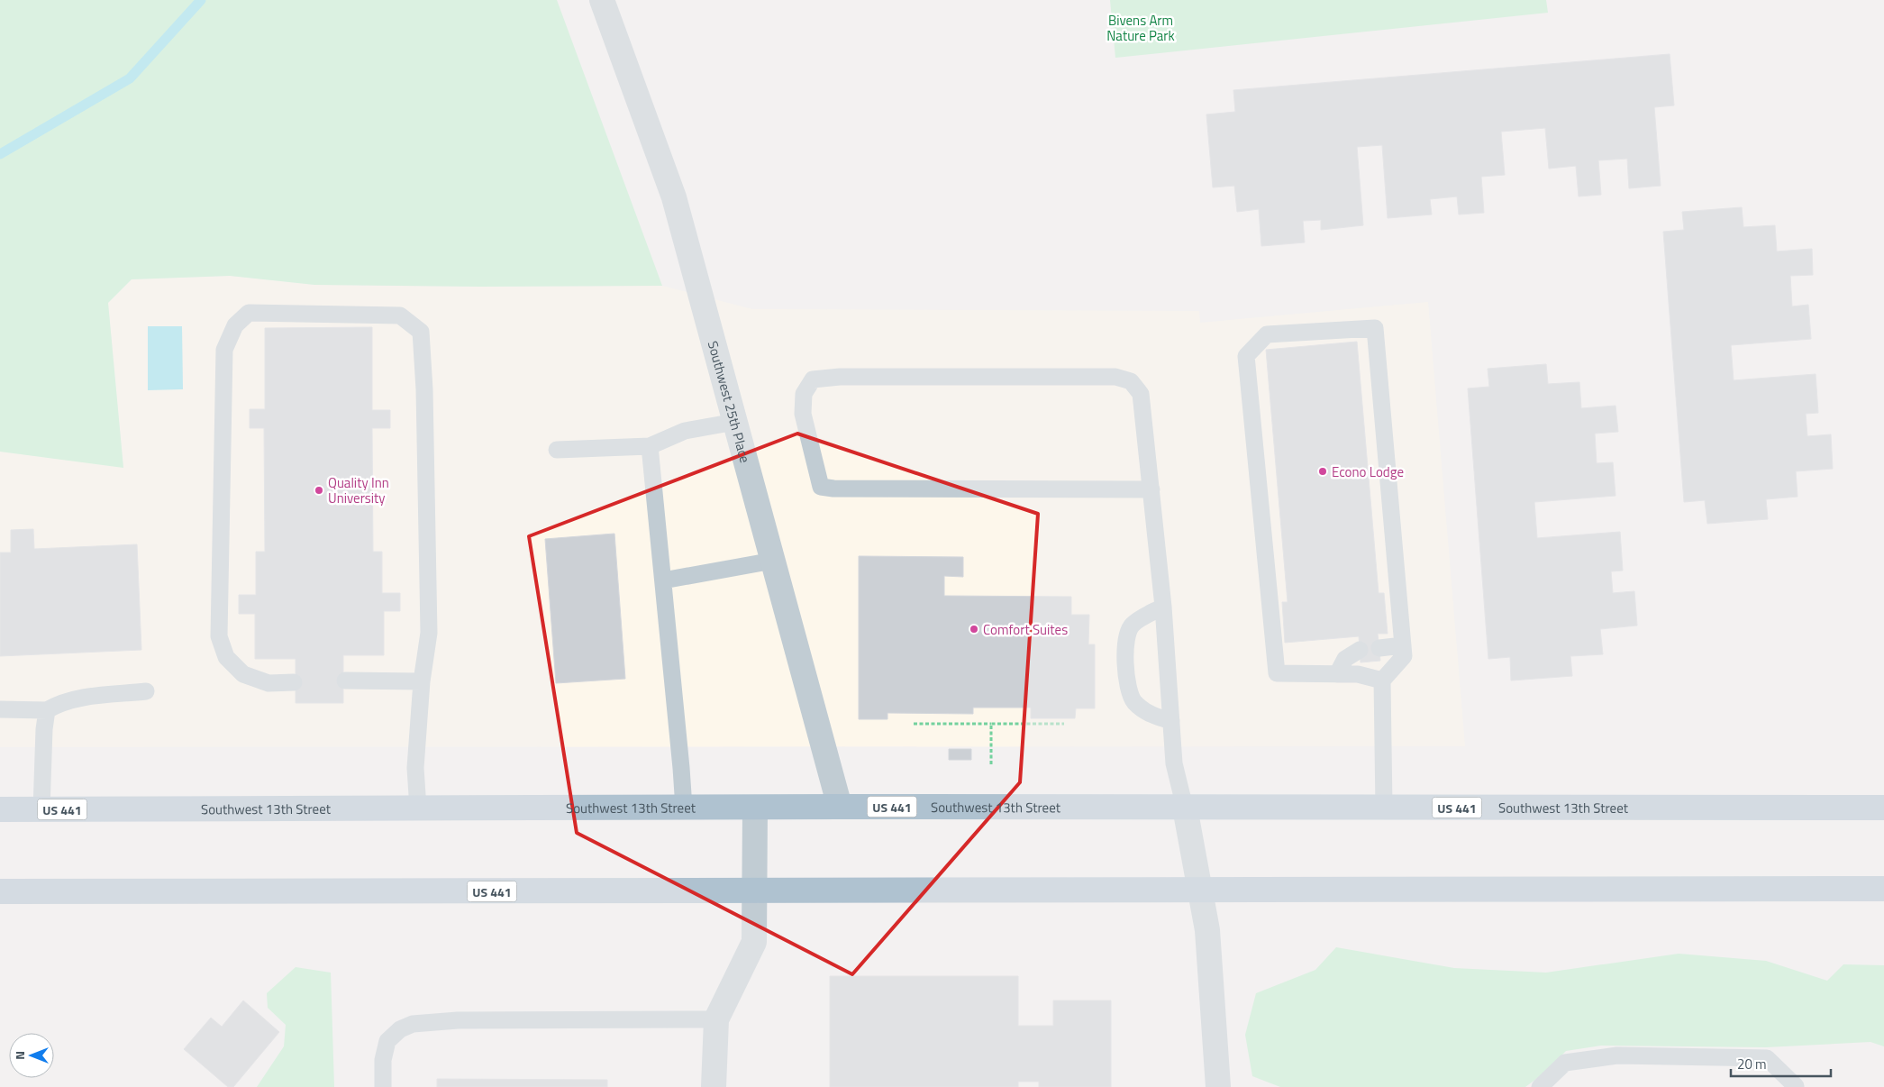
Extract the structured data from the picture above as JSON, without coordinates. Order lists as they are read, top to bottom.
{
  "streets": {
    "main road": ["US 441", "Southwest 13th Street"],
    "street": ["Southwest 25th Place"]
  },
  "crossings": [
    ["Southwest 25th Place", "Southwest 13th Street"]
  ],
  "parks": ["Bivens Arm Nature Park"],
  "places": ["Econo Lodge", "Quality Inn University", "Comfort Suites"],
  "scale_bar": "20 m",
  "north": "left"
}
